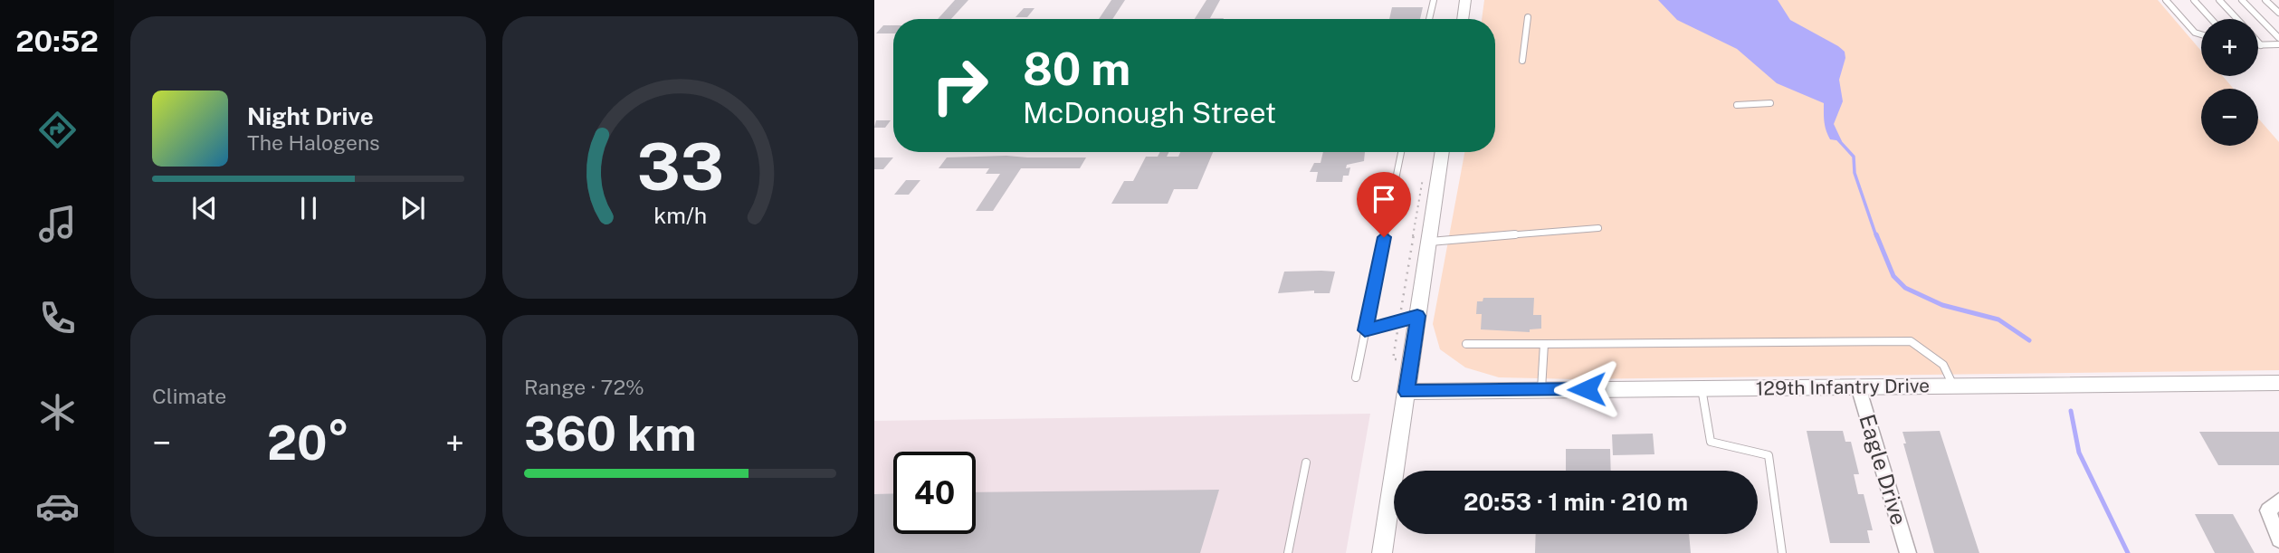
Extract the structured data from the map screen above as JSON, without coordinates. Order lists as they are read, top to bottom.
{
  "streets": {
    "street": ["129th Infantry Drive", "Eagle Drive"]
  },
  "crossings": [
    ["129th Infantry Drive", "Eagle Drive"]
  ],
  "page": {
    "tabs": "20:52",
    "map_buttons": ["+", "−"],
    "turn": ["80 m", "McDonough Street"],
    "song": ["Night Drive", "The Halogens"],
    "tile": [
      "Climate",
      ["Range · 72%", "360 km"]
    ],
    "heat": ["−", "20°", "+"],
    "limit": "40",
    "trip": "20:53 · 1 min · 210 m",
    "gauge": ["33", "km/h"]
  }
}
